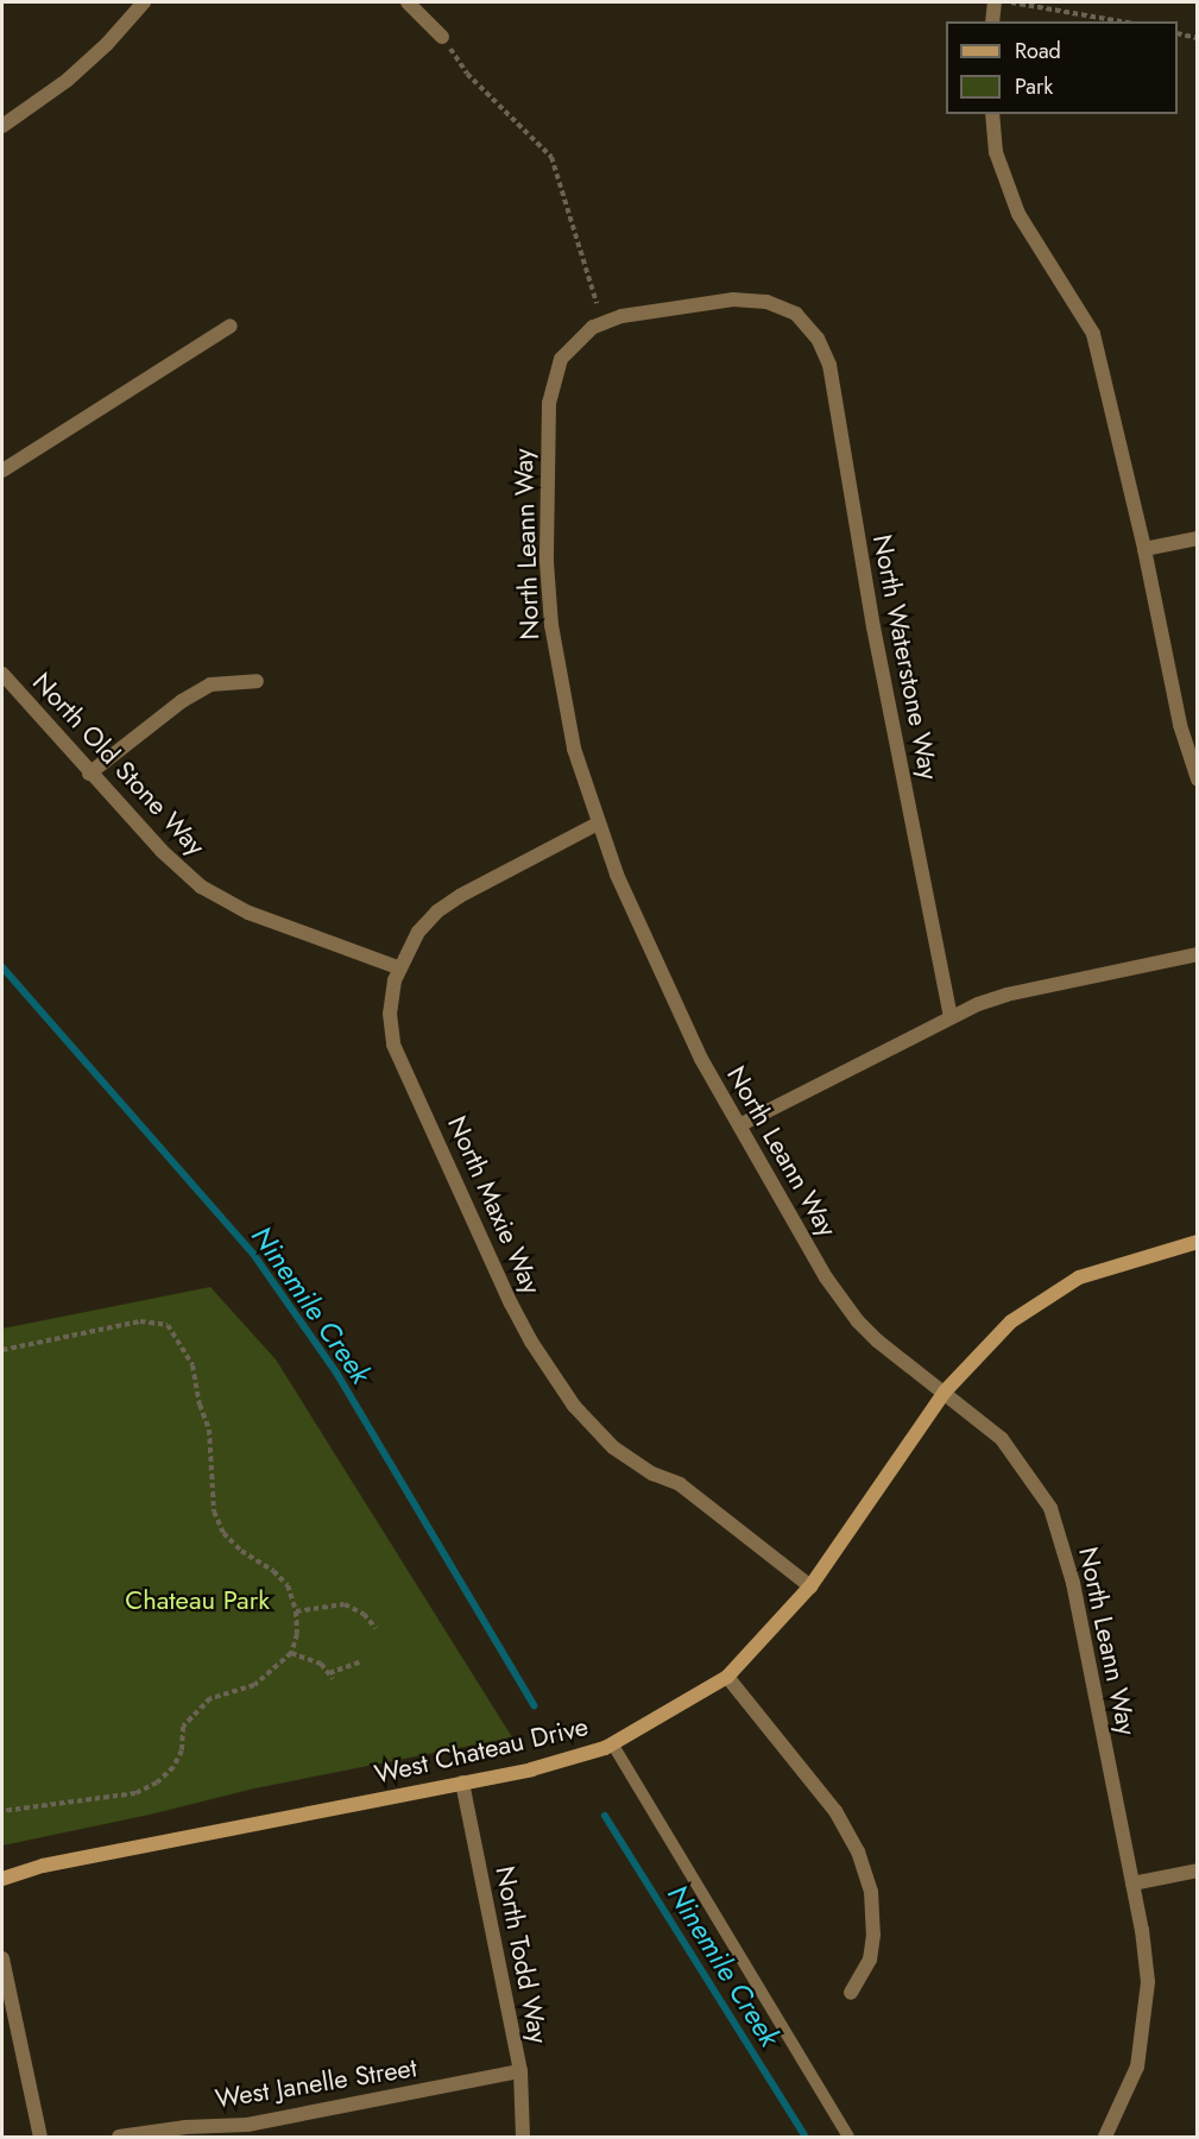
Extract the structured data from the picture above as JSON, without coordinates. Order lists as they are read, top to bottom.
{
  "streets": {
    "street": [
      "North Leann Way",
      "North Waterstone Way",
      "North Old Stone Way",
      "North Maxie Way",
      "West Chateau Drive",
      "North Todd Way",
      "West Janelle Street"
    ]
  },
  "crossings": [
    ["North Leann Way", "North Waterstone Way"],
    ["North Leann Way", "North Maxie Way"],
    ["North Leann Way", "West Chateau Drive"],
    ["North Old Stone Way", "North Maxie Way"],
    ["North Maxie Way", "West Chateau Drive"],
    ["West Chateau Drive", "North Todd Way"],
    ["North Todd Way", "West Janelle Street"]
  ],
  "water": ["Ninemile Creek"],
  "parks": ["Chateau Park"],
  "legend": ["Road", "Park"]
}
